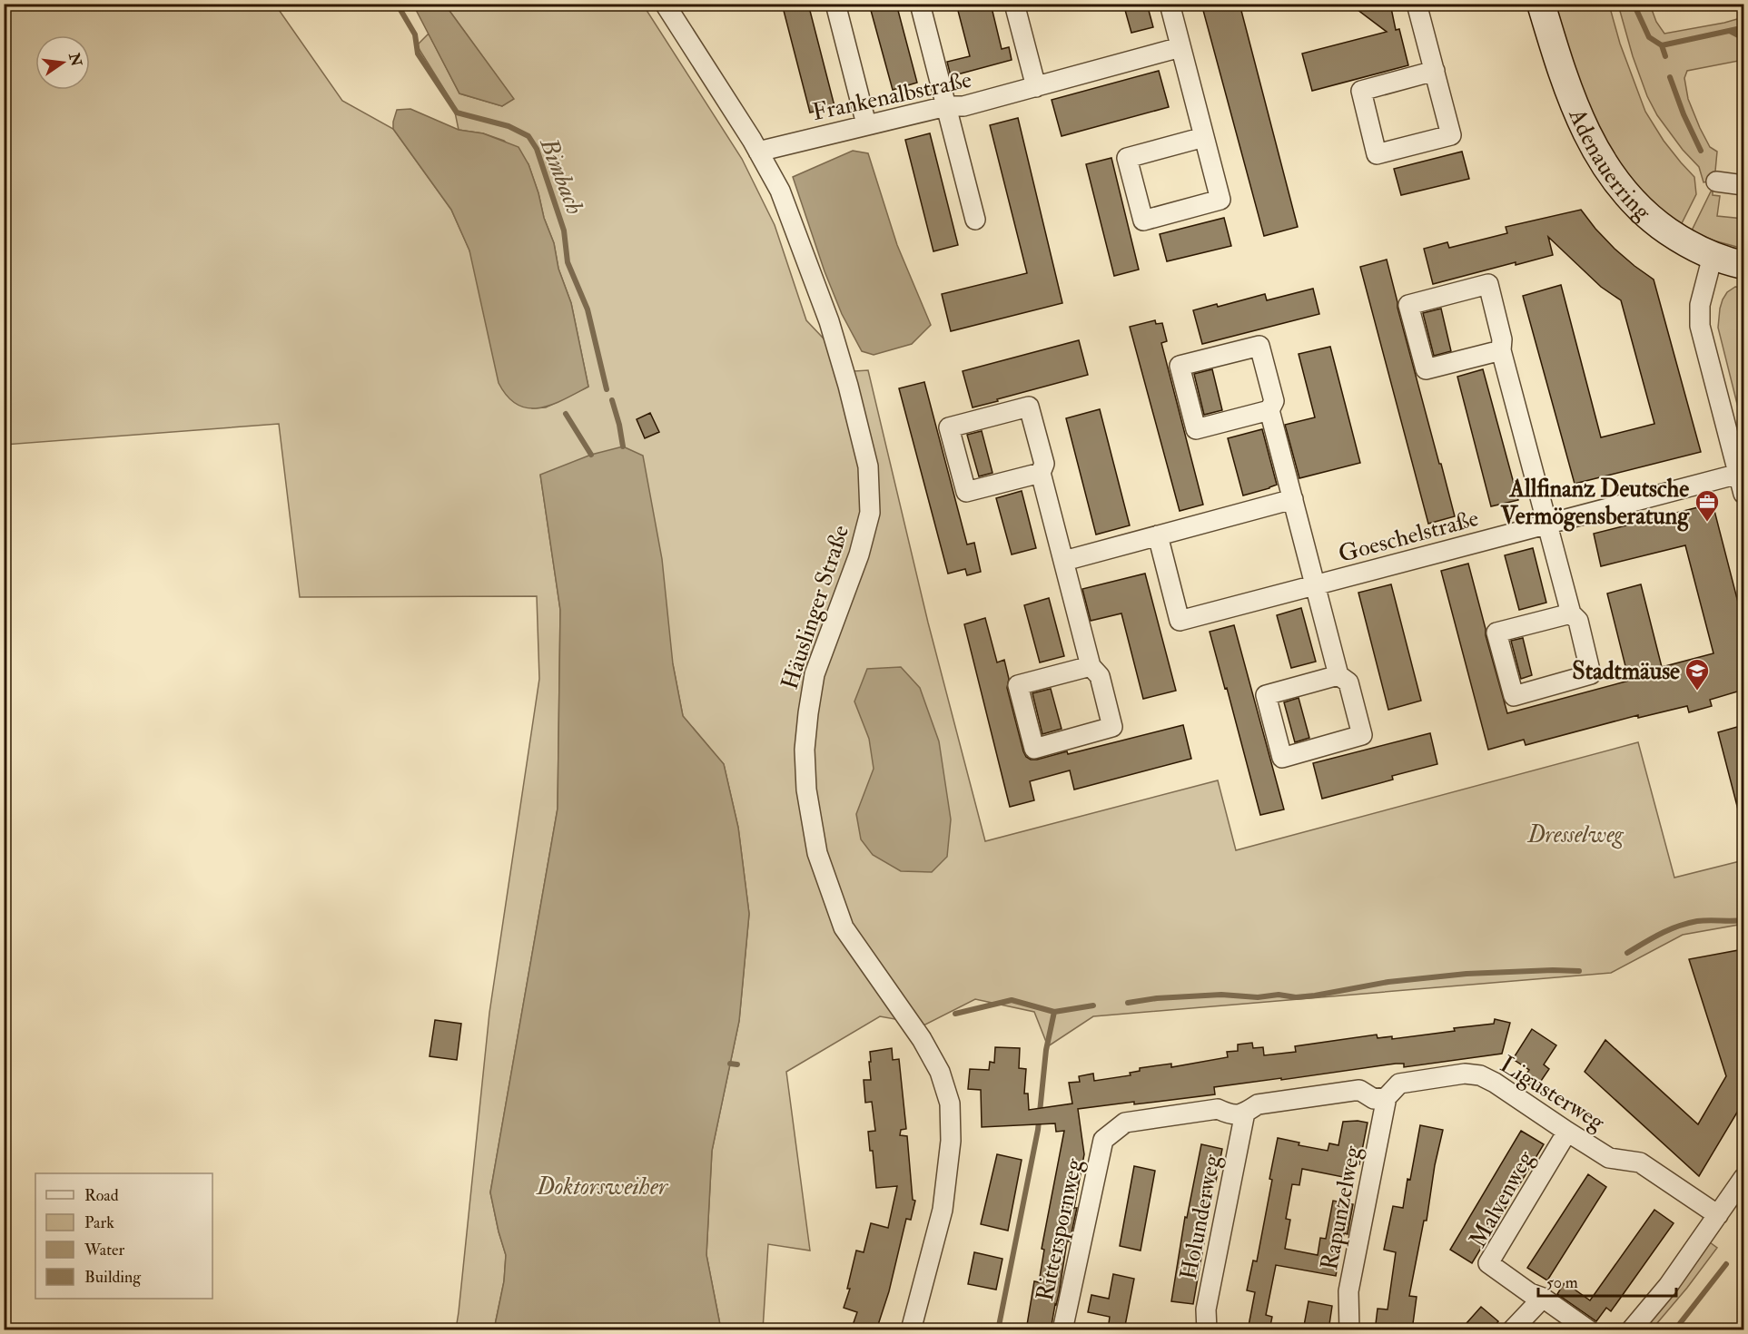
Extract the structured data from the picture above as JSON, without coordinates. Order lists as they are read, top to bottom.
{
  "streets": {
    "main road": ["Adenauerring"],
    "street": [
      "Frankenalbstraße",
      "Goeschelstraße",
      "Häuslinger Straße",
      "Ligusterweg",
      "Malvenweg",
      "Rapunzelweg",
      "Holunderweg",
      "Ritterspornweg"
    ]
  },
  "crossings": [
    ["Frankenalbstraße", "Häuslinger Straße"],
    ["Ligusterweg", "Malvenweg"],
    ["Ligusterweg", "Rapunzelweg"],
    ["Holunderweg", "Ritterspornweg"]
  ],
  "water": ["Bimbach", "Doktorsweiher"],
  "parks": ["Dresselweg"],
  "places": {
    "office": ["Allfinanz Deutsche Vermögensberatung"],
    "school or university": ["Stadtmäuse"]
  },
  "legend": [
    "Road",
    "Park",
    "Water",
    "Building"
  ],
  "scale_bar": "50 m",
  "north": "right"
}
